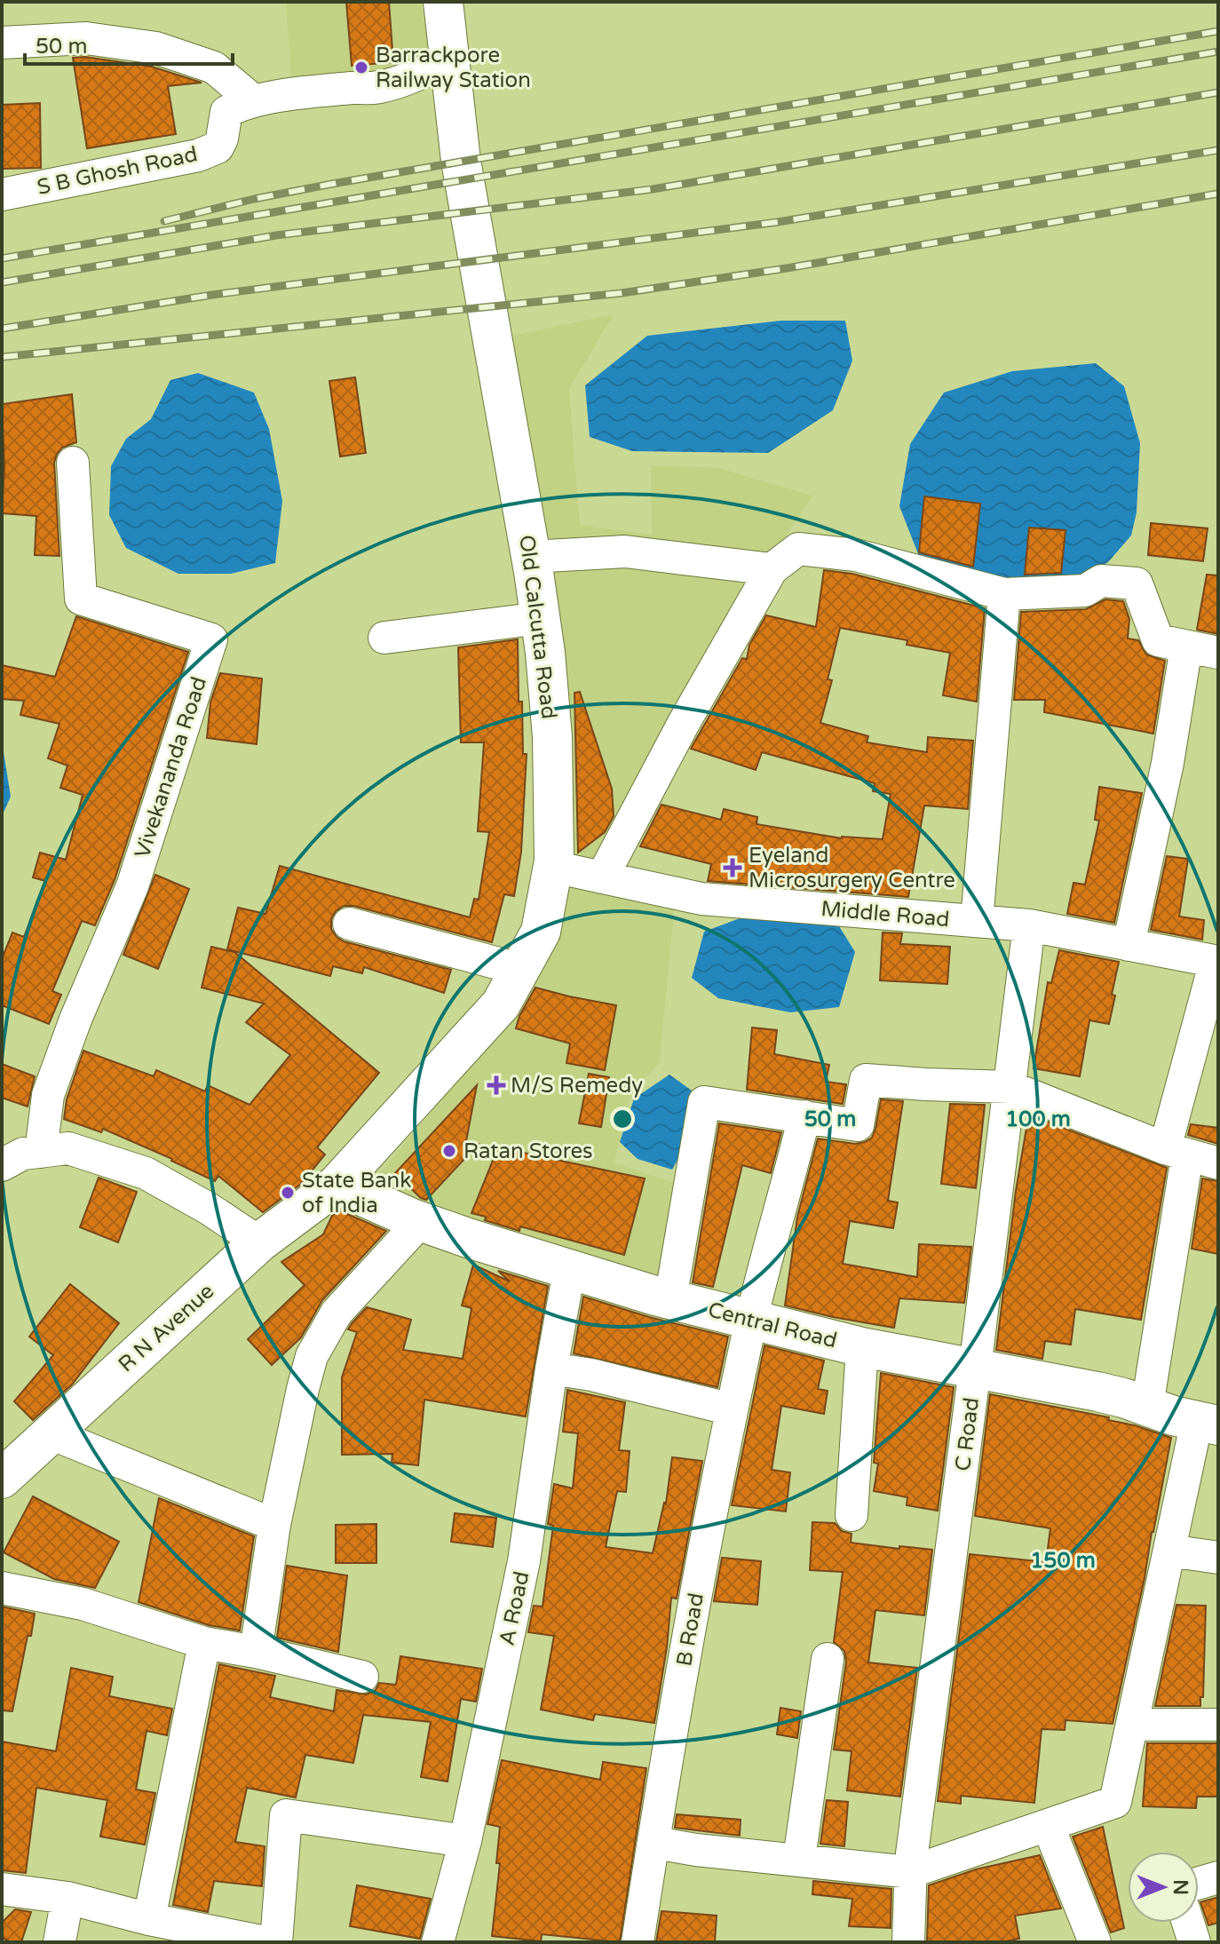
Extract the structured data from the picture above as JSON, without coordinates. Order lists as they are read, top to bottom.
{
  "streets": {
    "main road": ["Old Calcutta Road", "Central Road", "R N Avenue"],
    "street": [
      "S B Ghosh Road",
      "Vivekananda Road",
      "Middle Road",
      "C Road",
      "A Road",
      "B Road"
    ]
  },
  "crossings": [
    ["S B Ghosh Road", "Old Calcutta Road"],
    ["Old Calcutta Road", "Middle Road"],
    ["Old Calcutta Road", "Central Road"],
    ["Old Calcutta Road", "R N Avenue"],
    ["Middle Road", "C Road"],
    ["Central Road", "R N Avenue"],
    ["Central Road", "C Road"],
    ["Central Road", "A Road"],
    ["Central Road", "B Road"]
  ],
  "places": {
    "other": ["Barrackpore Railway Station", "Ratan Stores", "State Bank of India"],
    "health": ["Eyeland Microsurgery Centre", "M/S Remedy"]
  },
  "scale_bar": "50 m",
  "north": "right",
  "rings": ["50 m", "100 m", "150 m"]
}
